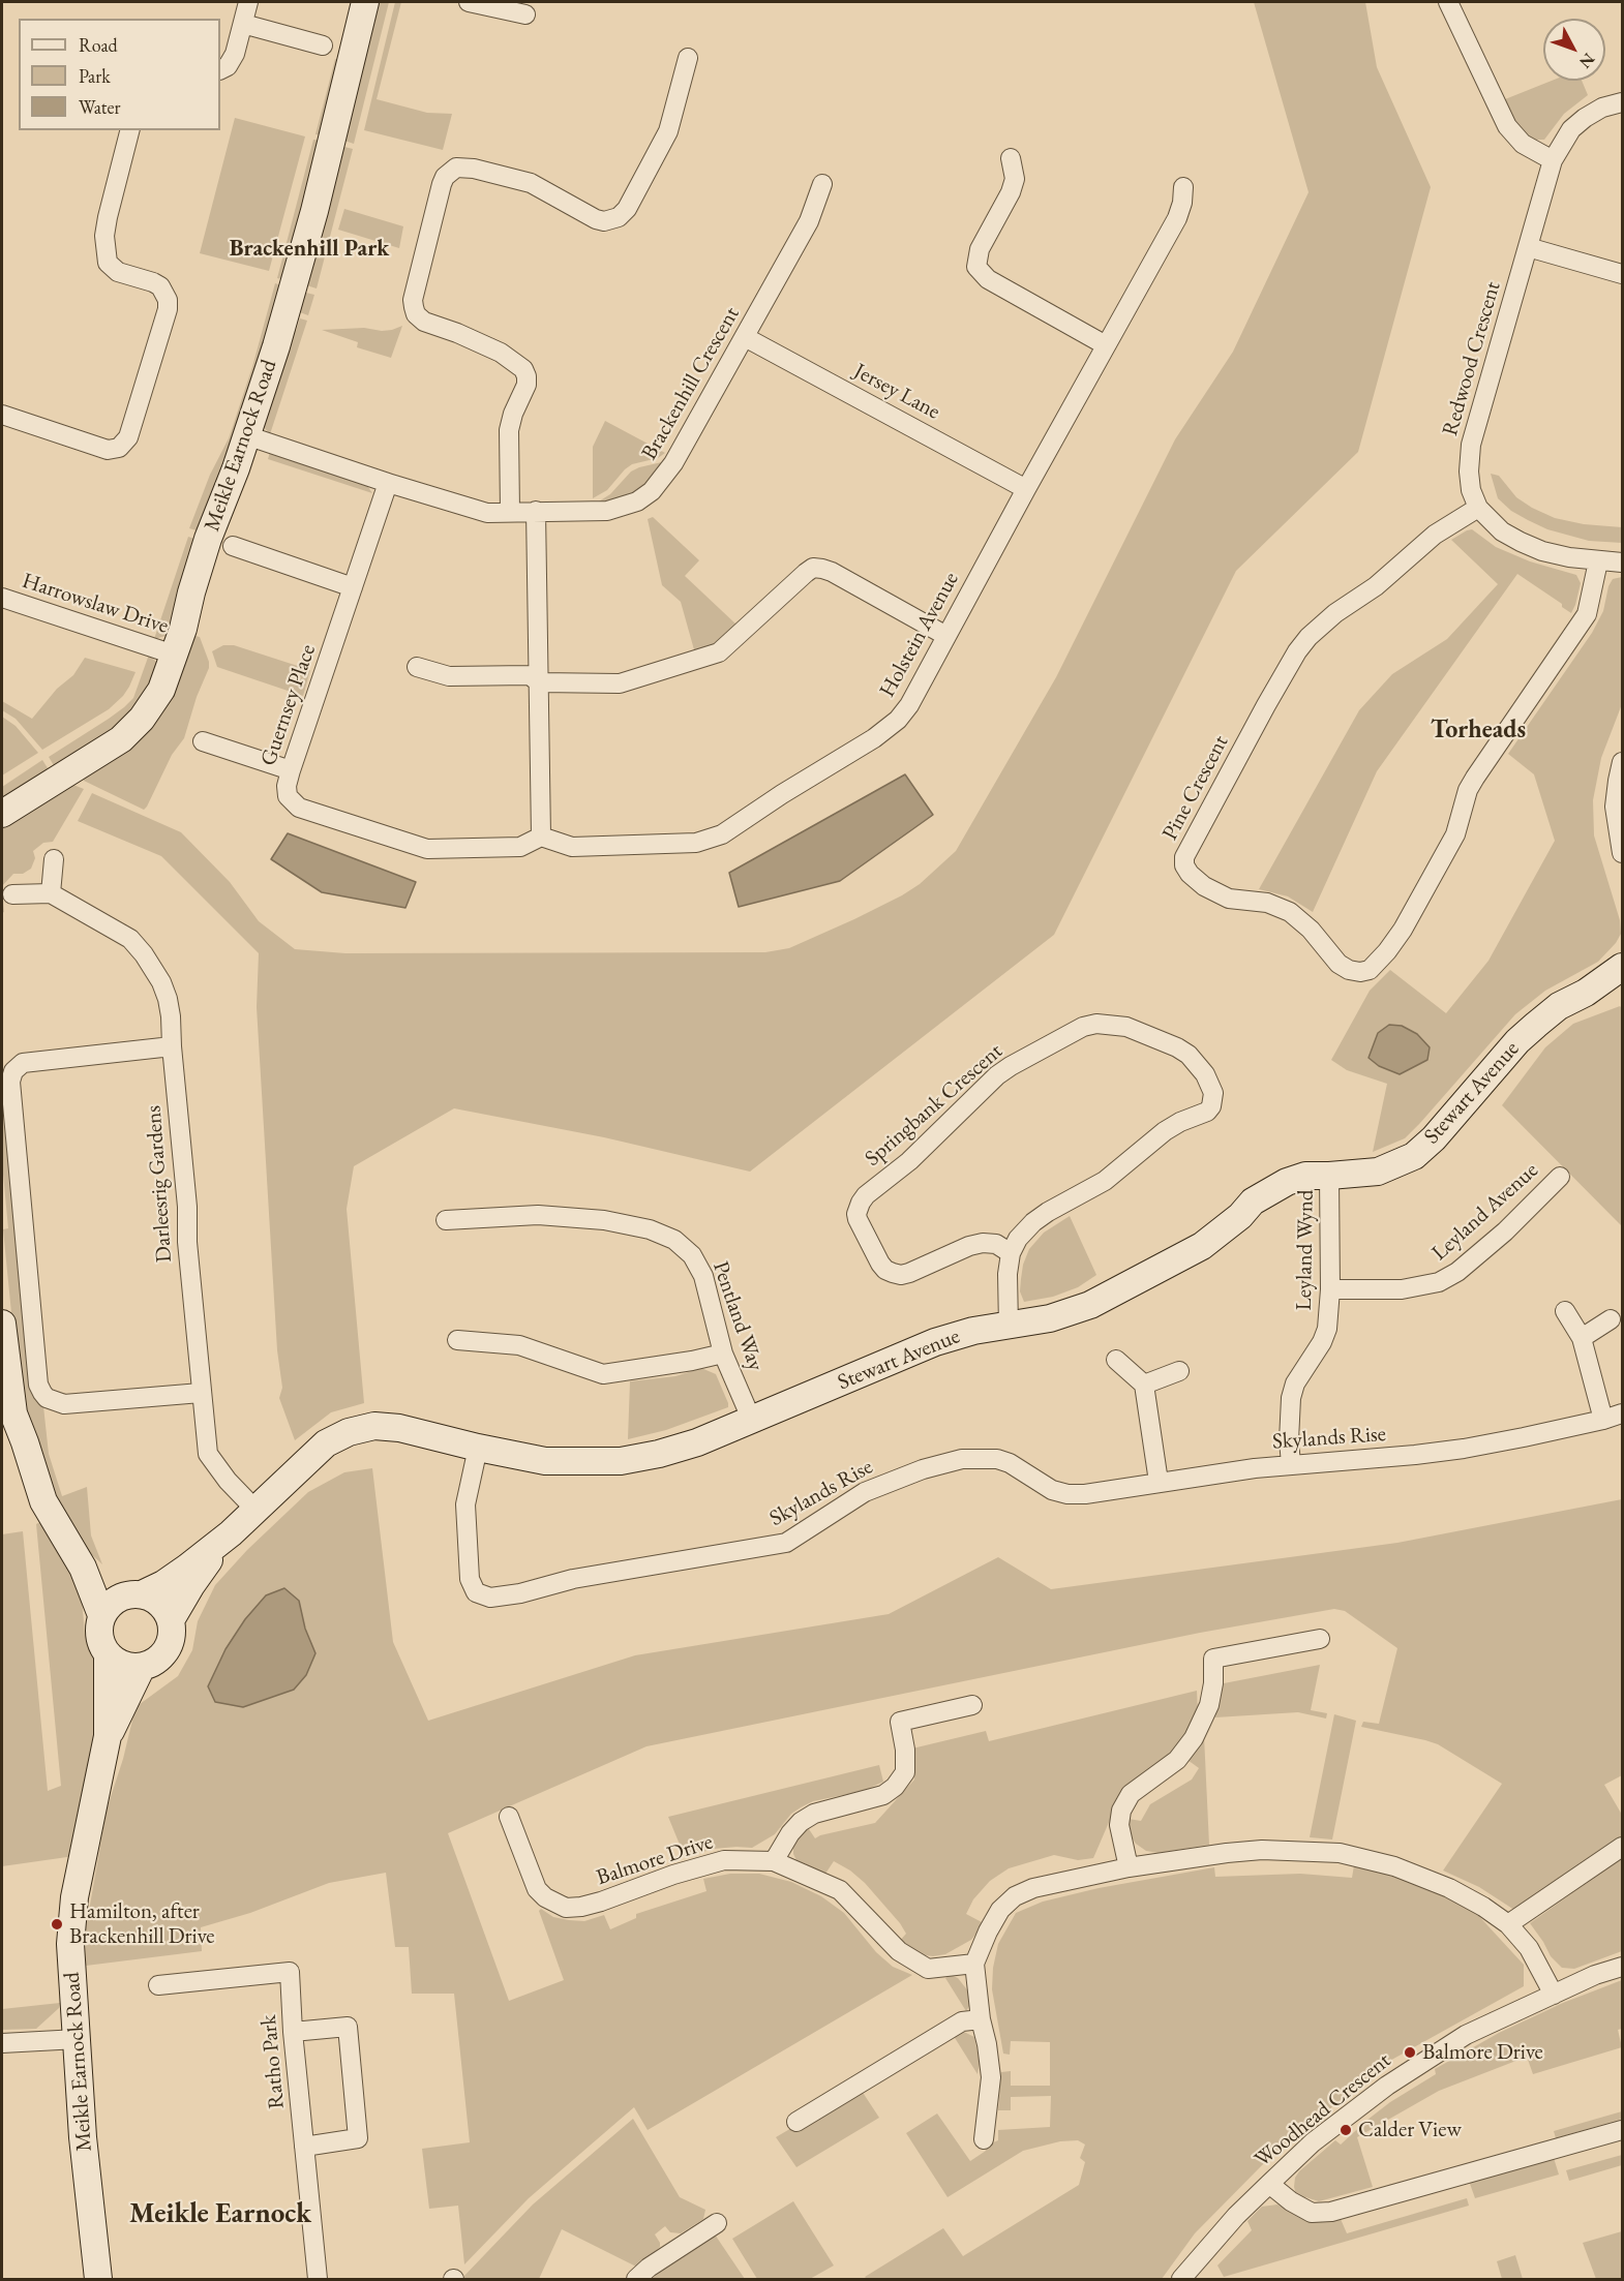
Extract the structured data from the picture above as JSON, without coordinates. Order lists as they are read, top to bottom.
{
  "streets": {
    "street": [
      "Redwood Crescent",
      "Brackenhill Crescent",
      "Jersey Lane",
      "Meikle Earnock Road",
      "Harrowslaw Drive",
      "Holstein Avenue",
      "Guernsey Place",
      "Pine Crescent",
      "Stewart Avenue",
      "Springbank Crescent",
      "Darleesrig Gardens",
      "Leyland Avenue",
      "Leyland Wynd",
      "Pentland Way",
      "Skylands Rise",
      "Balmore Drive",
      "Ratho Park",
      "Woodhead Crescent"
    ]
  },
  "crossings": [
    ["Redwood Crescent", "Pine Crescent"],
    ["Brackenhill Crescent", "Jersey Lane"],
    ["Brackenhill Crescent", "Meikle Earnock Road"],
    ["Brackenhill Crescent", "Guernsey Place"],
    ["Jersey Lane", "Holstein Avenue"],
    ["Meikle Earnock Road", "Harrowslaw Drive"],
    ["Meikle Earnock Road", "Stewart Avenue"],
    ["Holstein Avenue", "Guernsey Place"],
    ["Stewart Avenue", "Springbank Crescent"],
    ["Stewart Avenue", "Darleesrig Gardens"],
    ["Stewart Avenue", "Leyland Wynd"],
    ["Stewart Avenue", "Pentland Way"],
    ["Stewart Avenue", "Skylands Rise"],
    ["Leyland Avenue", "Leyland Wynd"],
    ["Leyland Wynd", "Skylands Rise"]
  ],
  "districts": ["Brackenhill Park", "Torheads", "Meikle Earnock"],
  "places": ["Hamilton, after Brackenhill Drive", "Balmore Drive", "Calder View"],
  "legend": ["Road", "Park", "Water"],
  "north": "bottom right"
}
